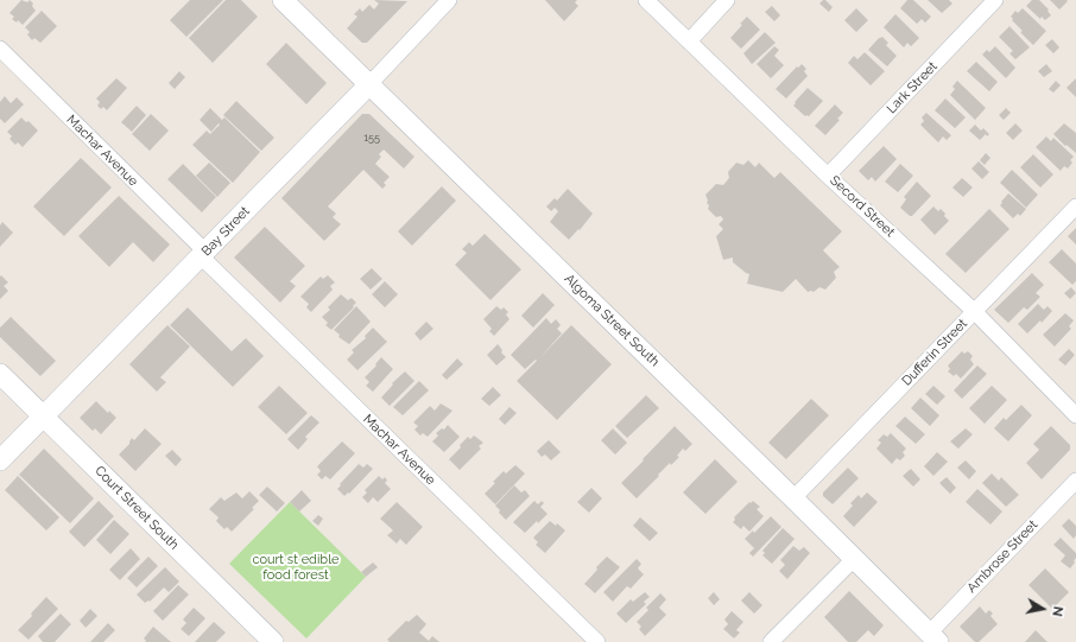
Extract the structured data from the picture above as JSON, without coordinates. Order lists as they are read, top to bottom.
{
  "streets": {
    "street": [
      "Lark Street",
      "Machar Avenue",
      "Secord Street",
      "Bay Street",
      "Algoma Street South",
      "Dufferin Street",
      "Court Street South",
      "Ambrose Street"
    ]
  },
  "crossings": [
    ["Lark Street", "Secord Street"],
    ["Machar Avenue", "Bay Street"],
    ["Secord Street", "Dufferin Street"],
    ["Bay Street", "Algoma Street South"],
    ["Bay Street", "Court Street South"],
    ["Algoma Street South", "Dufferin Street"],
    ["Algoma Street South", "Ambrose Street"]
  ],
  "parks": ["court st edible food forest"],
  "house_numbers": ["155"],
  "north": "right"
}
